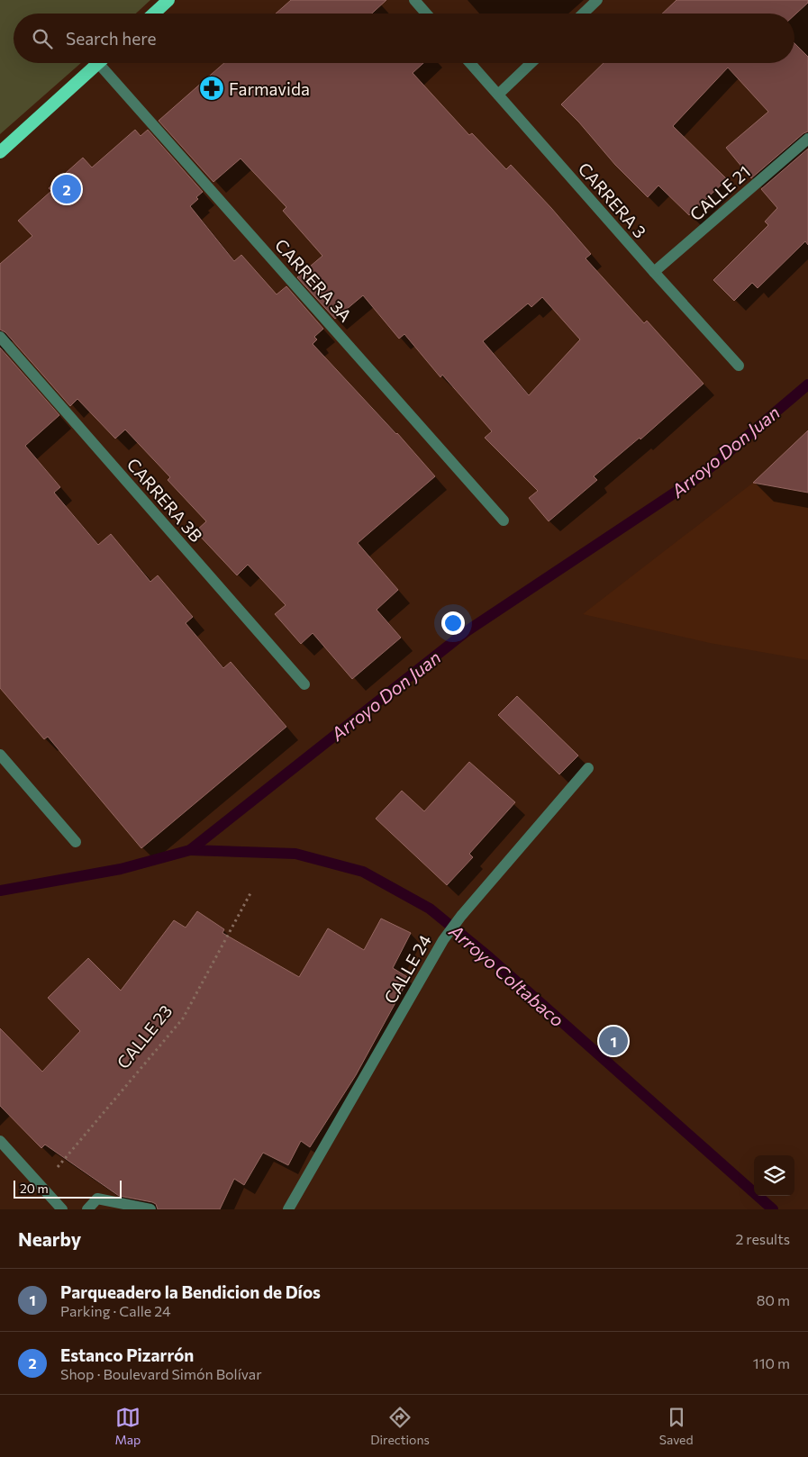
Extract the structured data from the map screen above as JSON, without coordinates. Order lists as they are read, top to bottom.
{
  "streets": {
    "street": [
      "CALLE 21",
      "CARRERA 3",
      "CARRERA 3A",
      "CARRERA 3B",
      "CALLE 24"
    ],
    "path": ["CALLE 23"]
  },
  "crossings": [
    ["CALLE 21", "CARRERA 3"]
  ],
  "water": ["Arroyo Don Juan", "Arroyo Coltabaco"],
  "places": {
    "pharmacy": ["Farmavida"]
  },
  "scale_bar": "20 m",
  "page": {
    "search": "Search here",
    "pins": ["2", "1"],
    "scale": "20 m",
    "heading": ["Nearby", "2 results"],
    "list": [
      {
        "mark": "1",
        "name": "Parqueadero la Bendicion de Díos",
        "note": "Parking · Calle 24",
        "value": "80 m"
      },
      {
        "mark": "2",
        "name": "Estanco Pizarrón",
        "note": "Shop · Boulevard Simón Bolívar",
        "value": "110 m"
      }
    ],
    "nav": ["Map", "Directions", "Saved"]
  }
}
